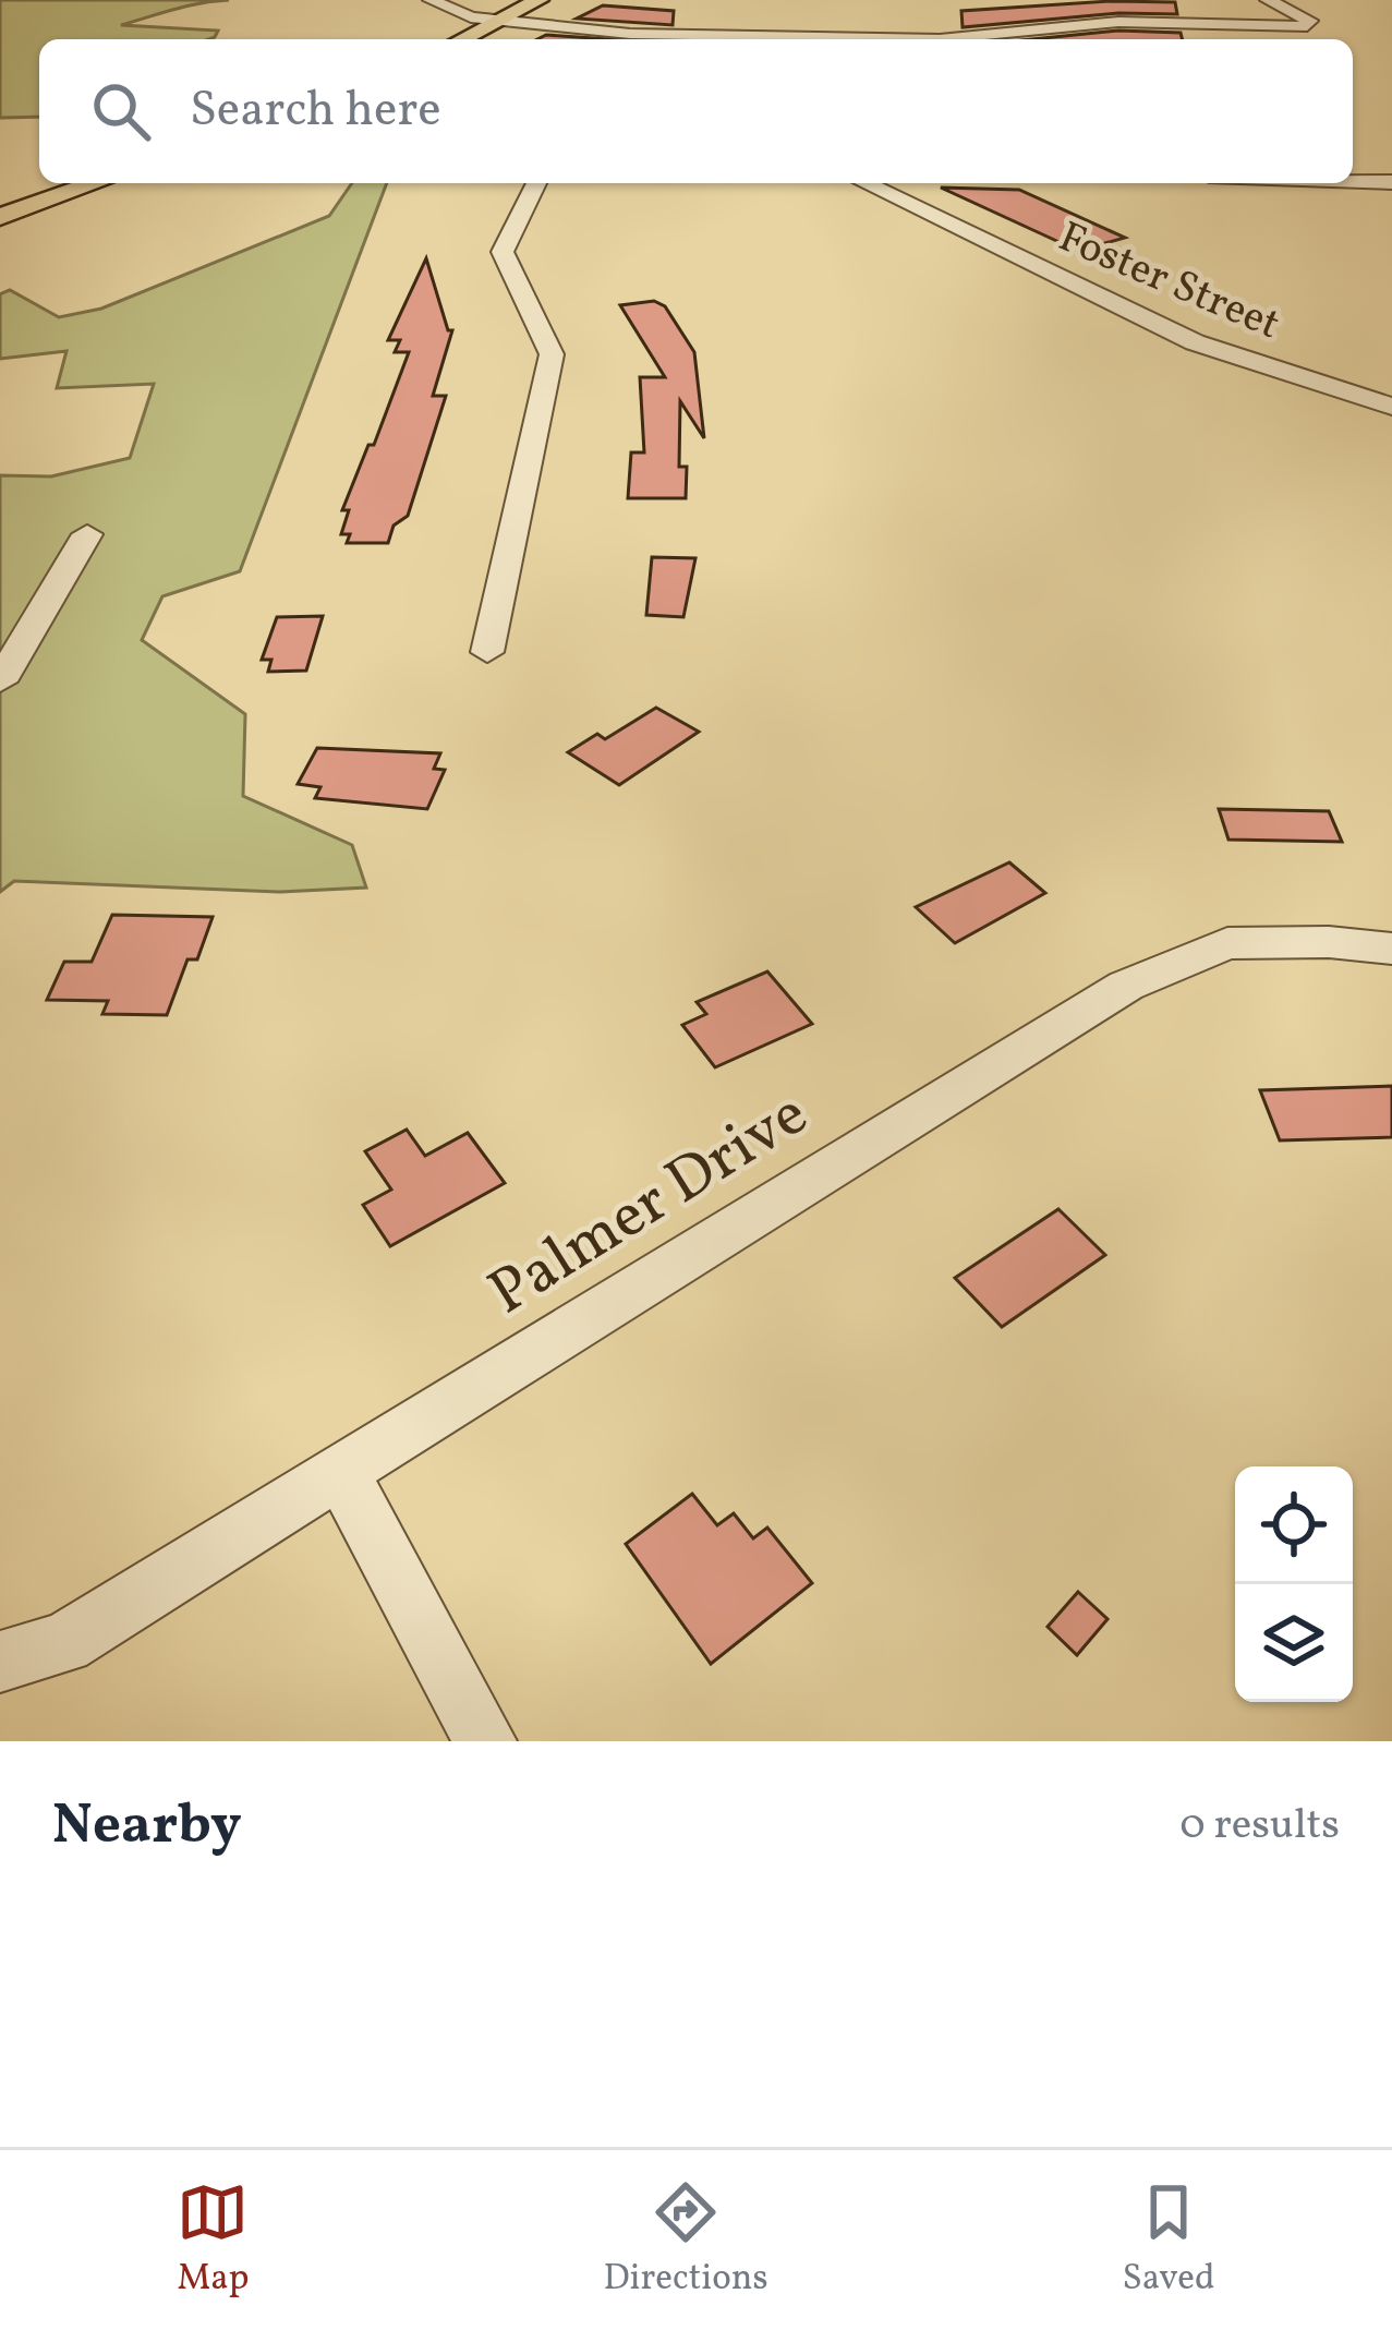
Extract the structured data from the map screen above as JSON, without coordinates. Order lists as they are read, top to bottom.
{
  "streets": {
    "street": ["Foster Street", "Palmer Drive"]
  },
  "page": {
    "search": "Search here",
    "heading": ["Nearby", "0 results"],
    "nav": ["Map", "Directions", "Saved"]
  }
}
